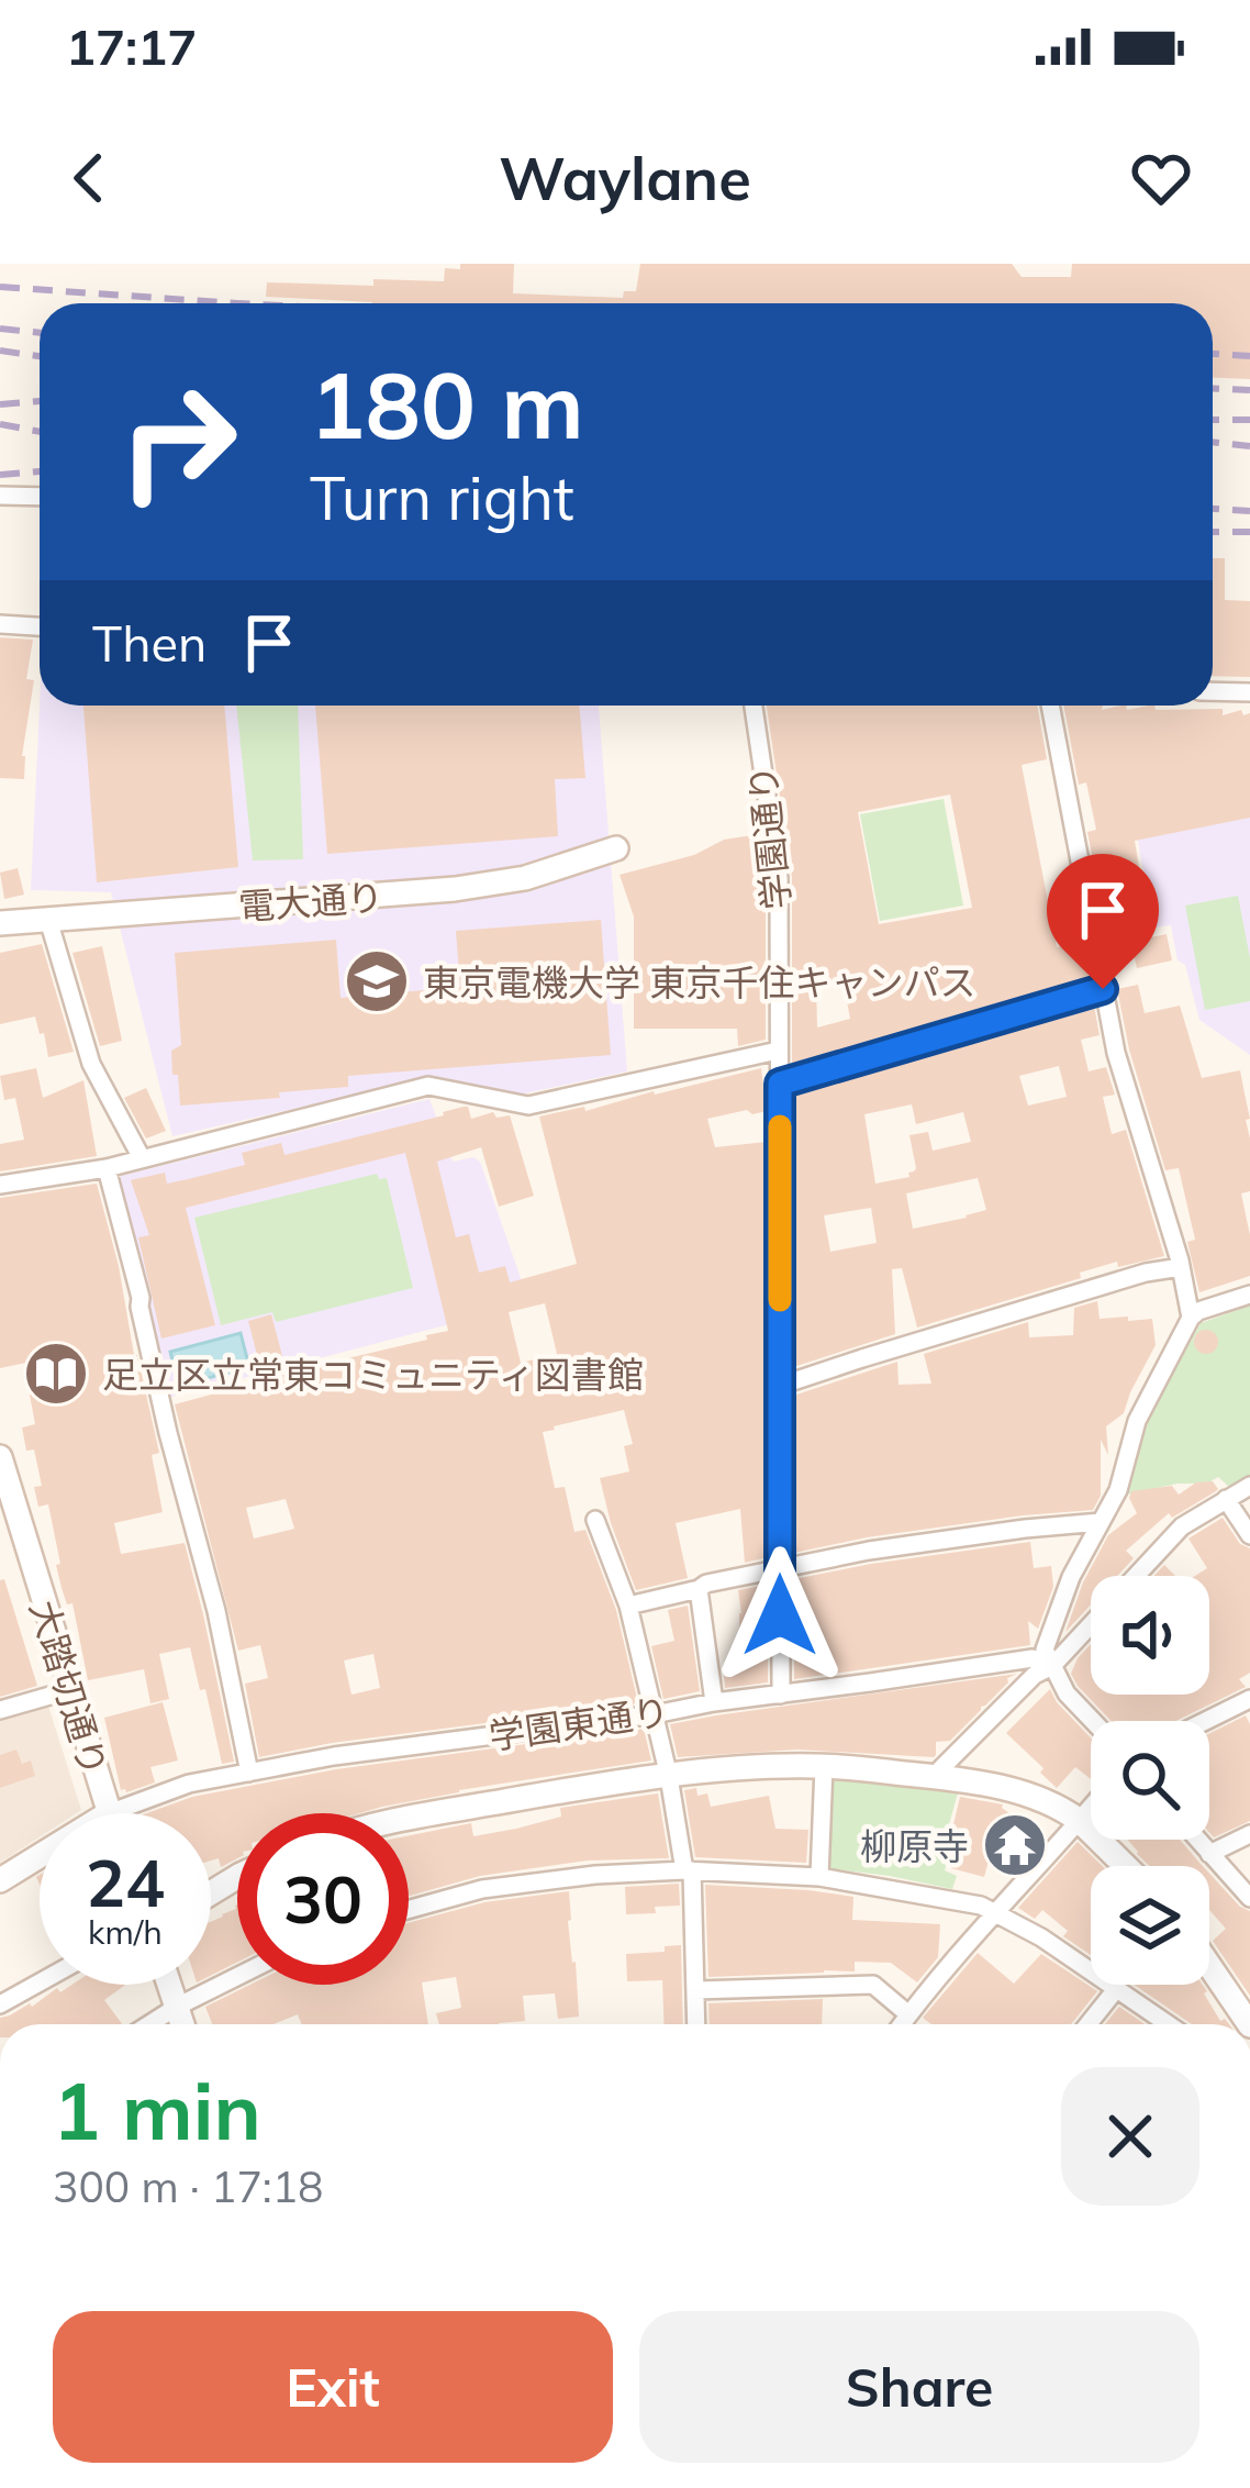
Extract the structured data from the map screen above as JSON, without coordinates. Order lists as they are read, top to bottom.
{
  "streets": {
    "street": [
      "学園通り",
      "電大通り",
      "大踏切通り",
      "学園東通り"
    ]
  },
  "crossings": [
    ["学園通り", "学園東通り"],
    ["大踏切通り", "学園東通り"]
  ],
  "places": {
    "school or university": ["東京電機大学 東京千住キャンパス"],
    "library": ["足立区立常東コミュニティ図書館"],
    "temple": ["柳原寺"]
  },
  "page": {
    "status": "17:17",
    "header": "Waylane",
    "turn": ["180 m", "Turn right"],
    "then": "Then",
    "speed": "24 km/h",
    "limit": "30",
    "heading": ["1 min", "300 m · 17:18"],
    "buttons": ["Exit", "Share"]
  }
}
